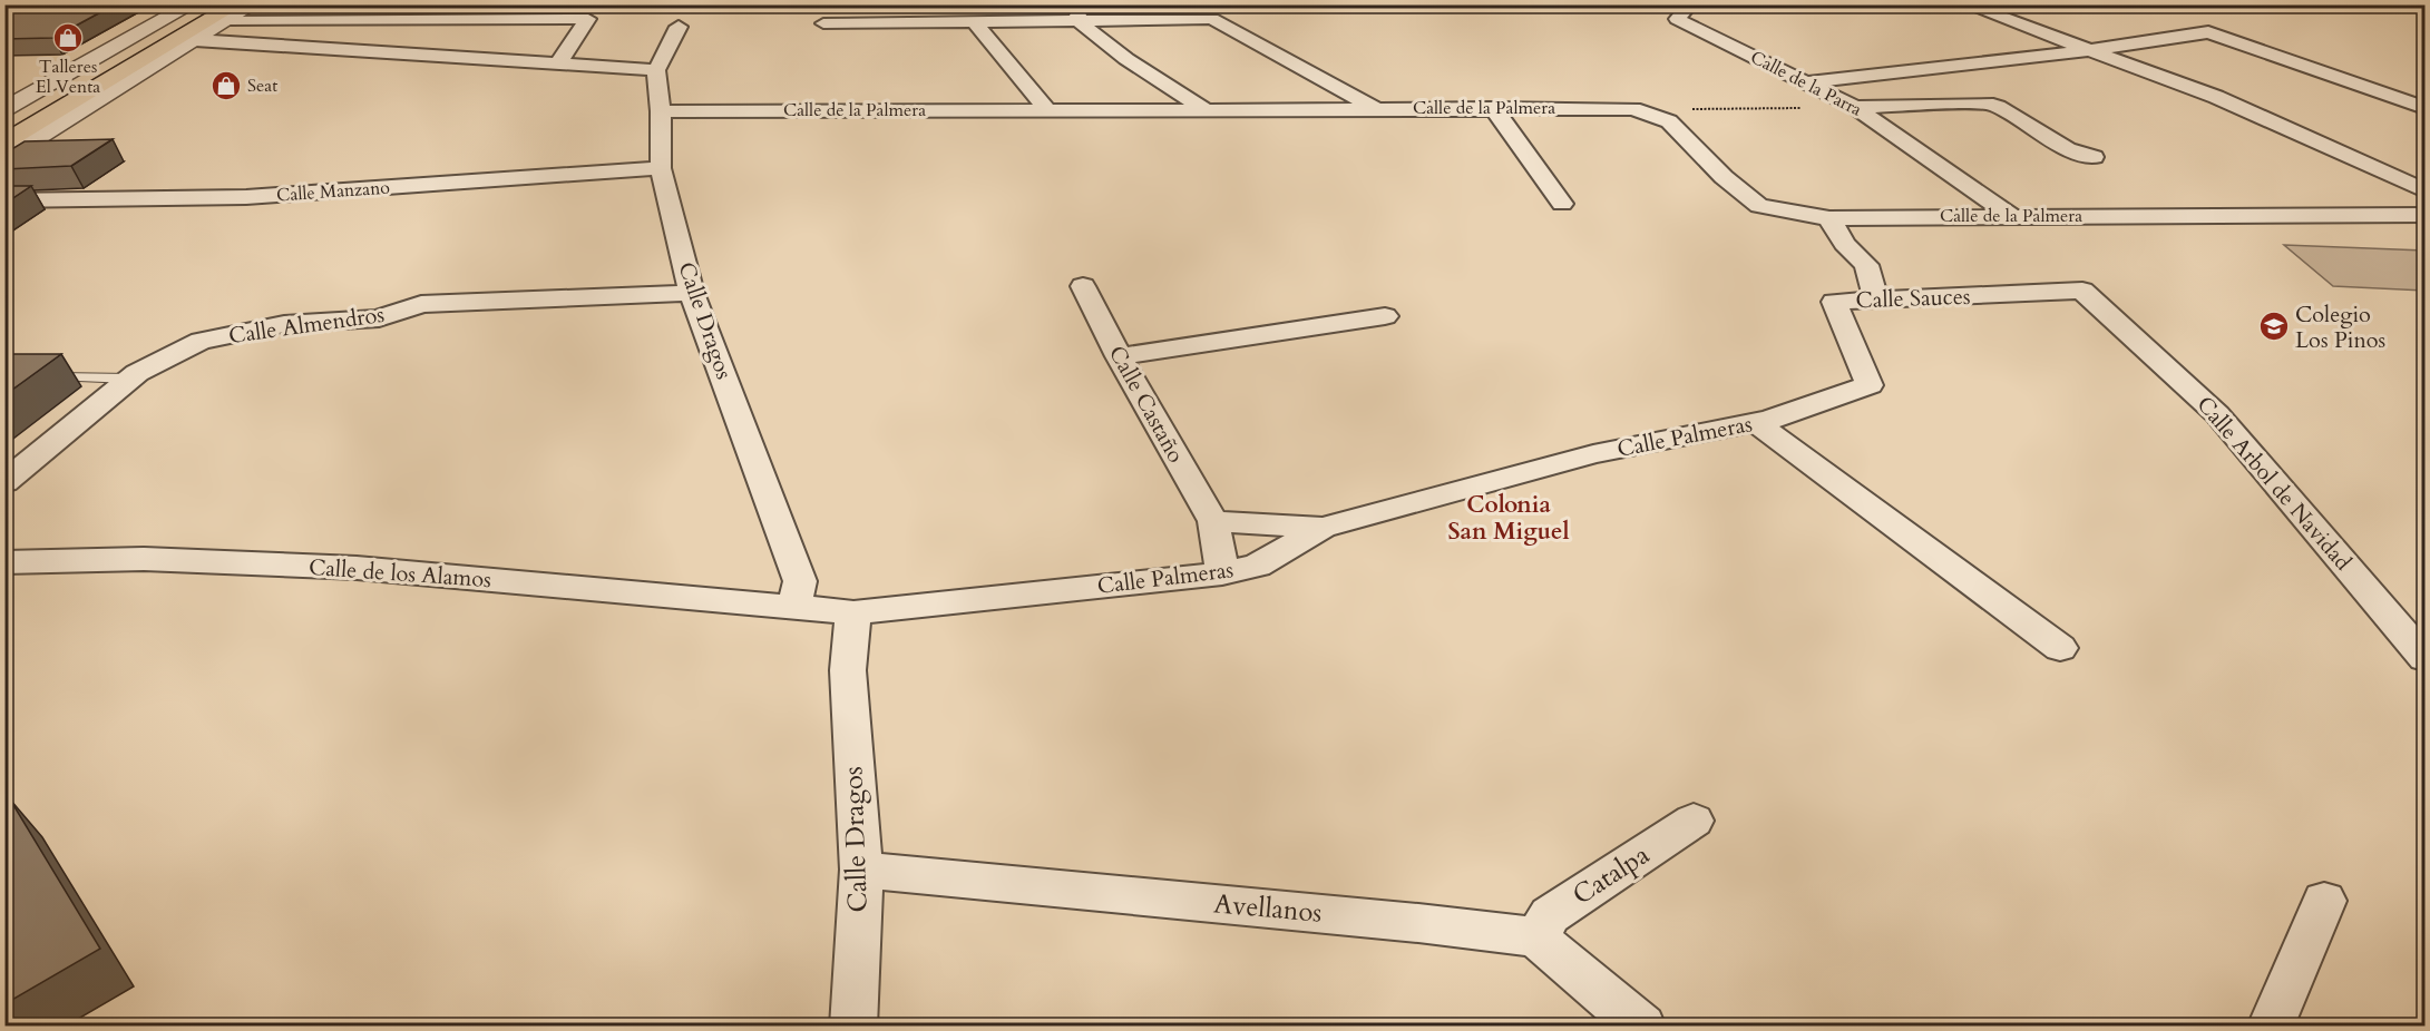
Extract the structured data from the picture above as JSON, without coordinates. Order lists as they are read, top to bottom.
{
  "streets": {
    "street": [
      "Calle de la Parra",
      "Calle de la Palmera",
      "Calle Manzano",
      "Calle Sauces",
      "Calle Dragos",
      "Calle Almendros",
      "Calle Castaño",
      "Calle Palmeras",
      "Calle Arbol de Navidad",
      "Calle de los Alamos",
      "Catalpa",
      "Avellanos"
    ]
  },
  "crossings": [
    ["Calle de la Parra", "Calle de la Palmera"],
    ["Calle de la Palmera", "Calle Dragos"],
    ["Calle Manzano", "Calle Dragos"],
    ["Calle Sauces", "Calle Palmeras"],
    ["Calle Sauces", "Calle Arbol de Navidad"],
    ["Calle Dragos", "Calle Almendros"],
    ["Calle Dragos", "Calle Palmeras"],
    ["Calle Dragos", "Calle de los Alamos"],
    ["Calle Dragos", "Avellanos"],
    ["Calle Palmeras", "Calle de los Alamos"],
    ["Catalpa", "Avellanos"]
  ],
  "districts": ["Colonia San Miguel"],
  "places": {
    "shop": ["Talleres El Venta", "Seat"],
    "school or university": ["Colegio Los Pinos"]
  }
}
